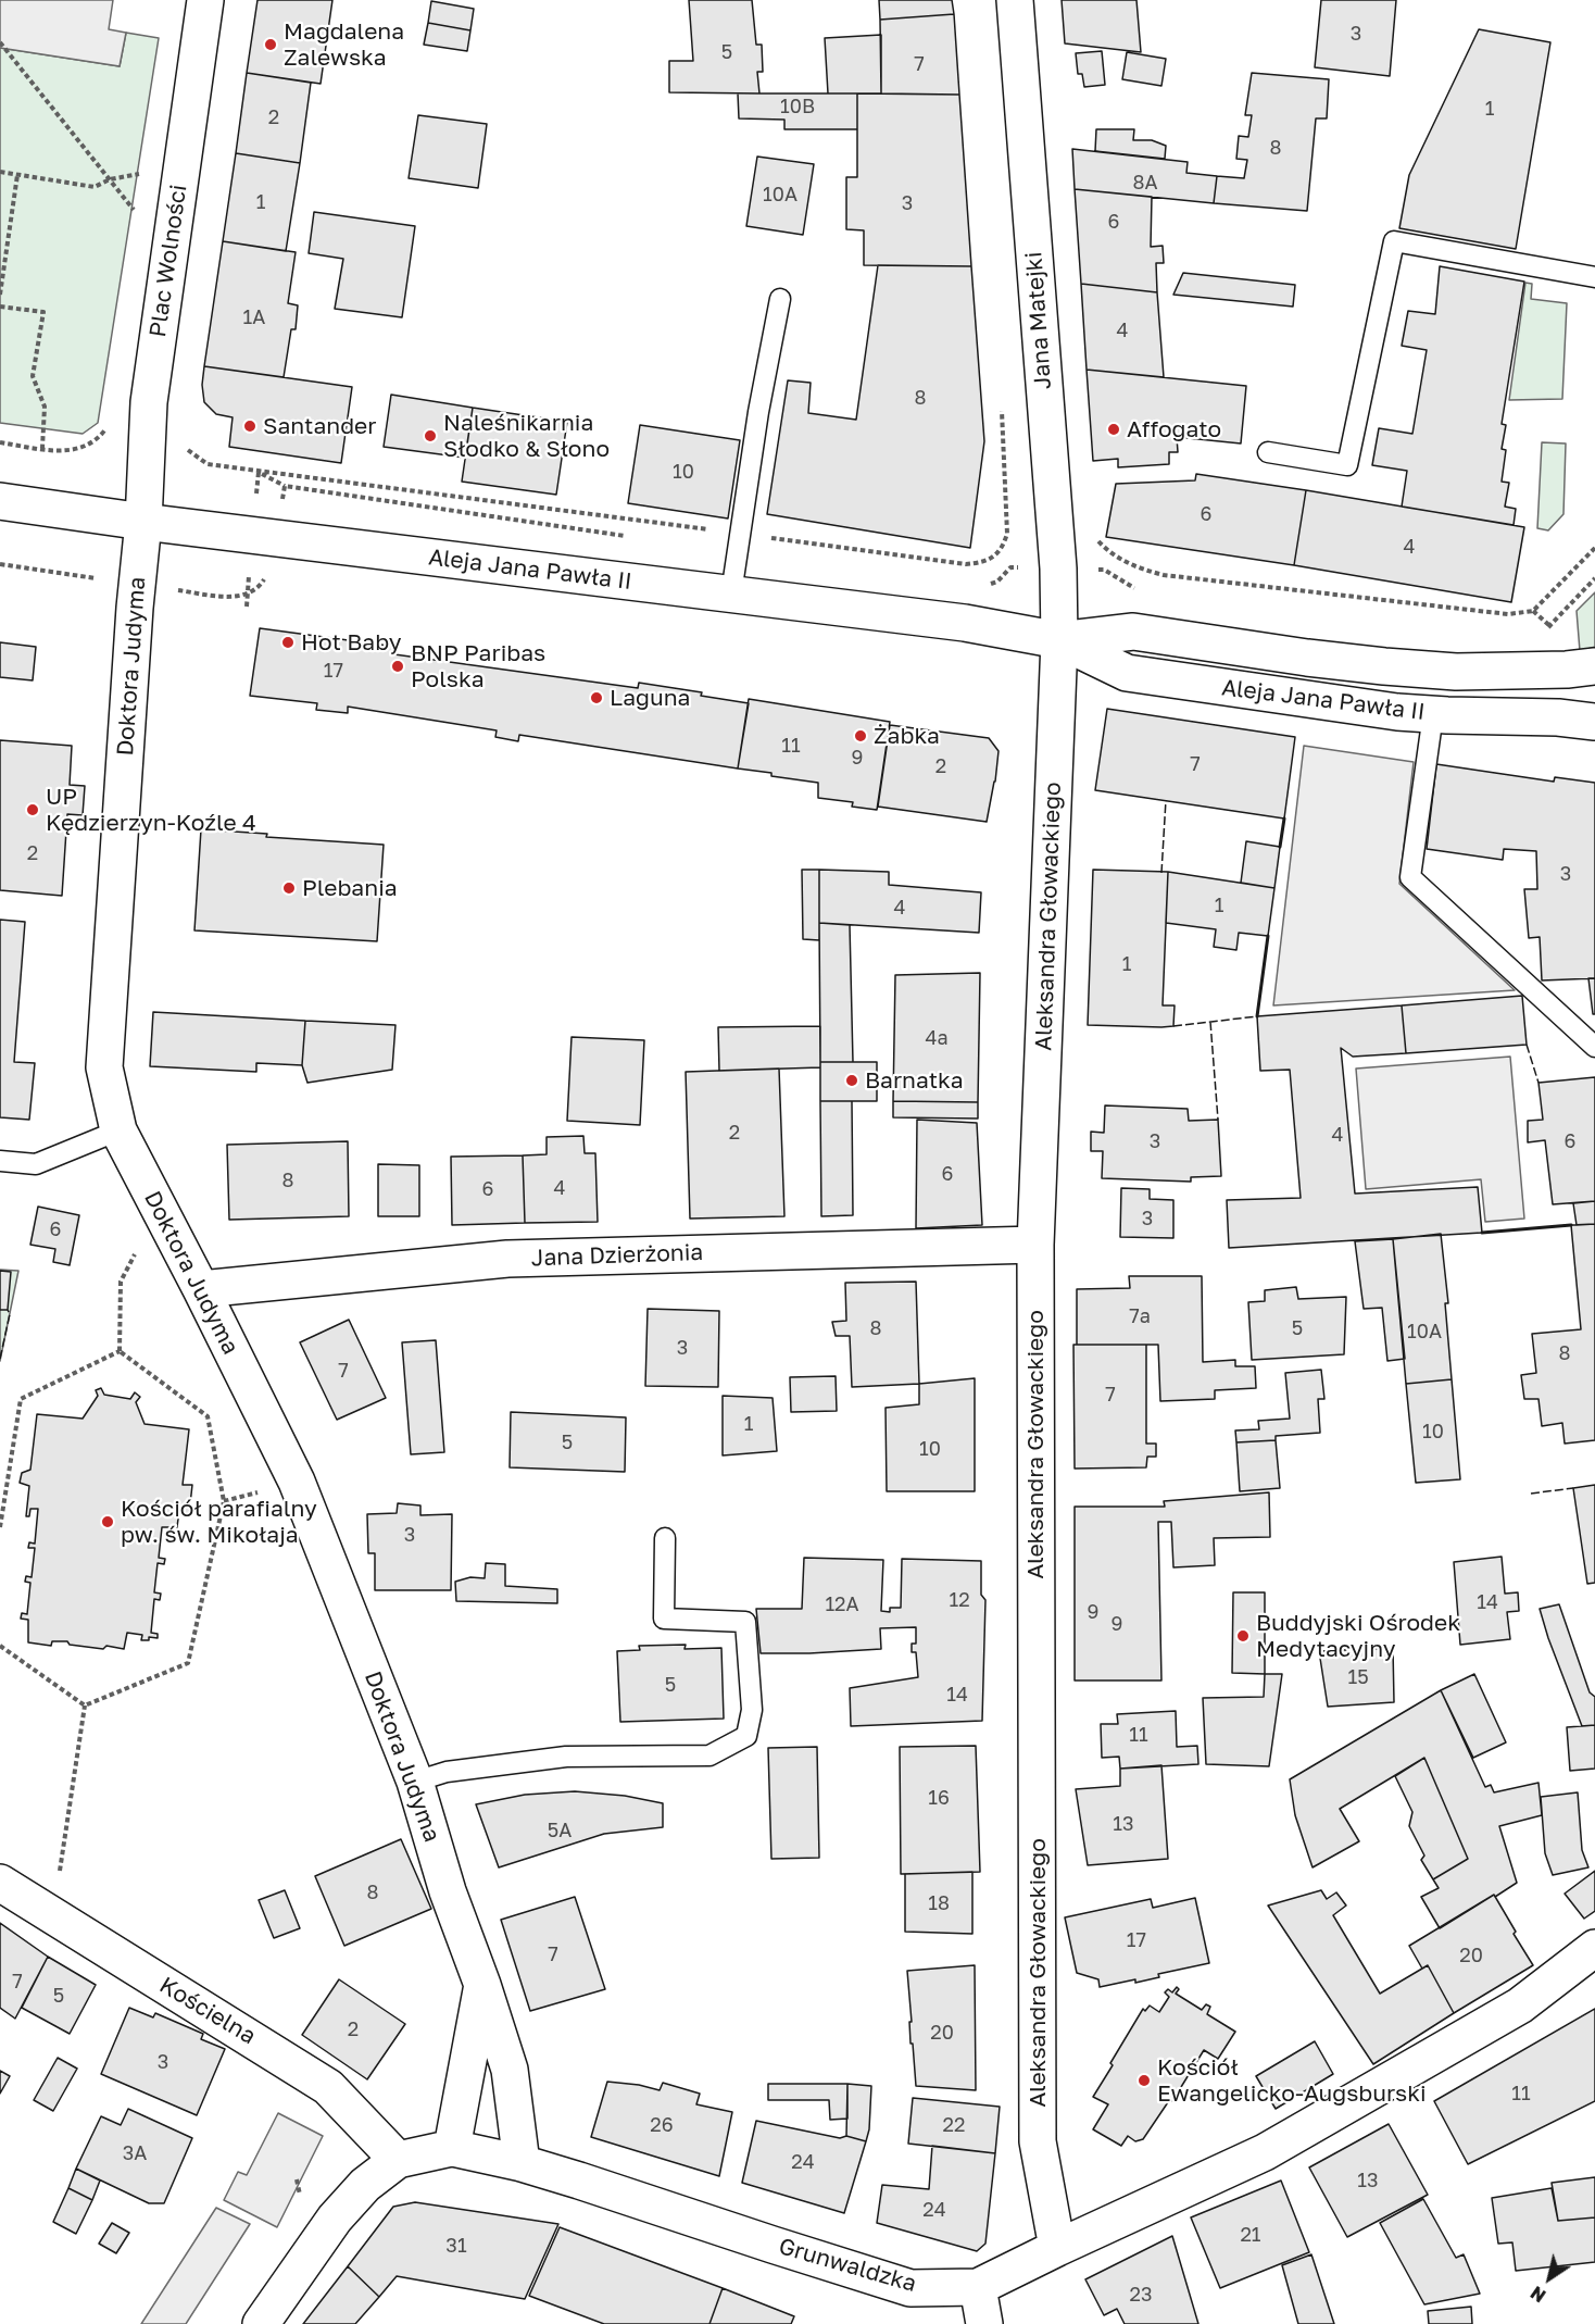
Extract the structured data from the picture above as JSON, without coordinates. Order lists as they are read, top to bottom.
{
  "streets": {
    "street": [
      "Plac Wolności",
      "Jana Matejki",
      "Aleja Jana Pawła II",
      "Doktora Judyma",
      "Aleksandra Głowackiego",
      "Jana Dzierżonia",
      "Kościelna",
      "Grunwaldzka"
    ]
  },
  "crossings": [
    ["Plac Wolności", "Aleja Jana Pawła II"],
    ["Plac Wolności", "Doktora Judyma"],
    ["Jana Matejki", "Aleja Jana Pawła II"],
    ["Jana Matejki", "Aleksandra Głowackiego"],
    ["Aleja Jana Pawła II", "Doktora Judyma"],
    ["Aleja Jana Pawła II", "Aleksandra Głowackiego"],
    ["Doktora Judyma", "Jana Dzierżonia"],
    ["Doktora Judyma", "Grunwaldzka"],
    ["Aleksandra Głowackiego", "Jana Dzierżonia"],
    ["Aleksandra Głowackiego", "Grunwaldzka"],
    ["Kościelna", "Grunwaldzka"]
  ],
  "places": [
    "Magdalena Zalewska",
    "Santander",
    "Affogato",
    "Naleśnikarnia Słodko & Słono",
    "Hot Baby",
    "BNP Paribas Polska",
    "Laguna",
    "Żabka",
    "UP Kędzierzyn-Koźle 4",
    "Plebania",
    "Barnatka",
    "Kościół parafialny pw. św. Mikołaja",
    "Buddyjski Ośrodek Medytacyjny",
    "Kościół Ewangelicko-Augsburski"
  ],
  "house_numbers": [
    "3",
    "5",
    "7",
    "10B",
    "1",
    "2",
    "8",
    "8A",
    "10A",
    "1",
    "3",
    "6",
    "1A",
    "4",
    "8",
    "10",
    "6",
    "4",
    "17",
    "11",
    "9",
    "7",
    "2",
    "2",
    "3",
    "1",
    "4",
    "1",
    "4a",
    "2",
    "4",
    "3",
    "6",
    "6",
    "8",
    "4",
    "6",
    "3",
    "6",
    "7a",
    "8",
    "5",
    "10A",
    "3",
    "8",
    "7",
    "7",
    "1",
    "10",
    "5",
    "10",
    "3",
    "12",
    "14",
    "12A",
    "9",
    "9",
    "15",
    "5",
    "14",
    "11",
    "16",
    "13",
    "5A",
    "8",
    "18",
    "17",
    "7",
    "20",
    "7",
    "5",
    "2",
    "20",
    "3",
    "11",
    "26",
    "22",
    "3A",
    "24",
    "13",
    "24",
    "21",
    "31",
    "23"
  ],
  "north": "bottom left"
}
